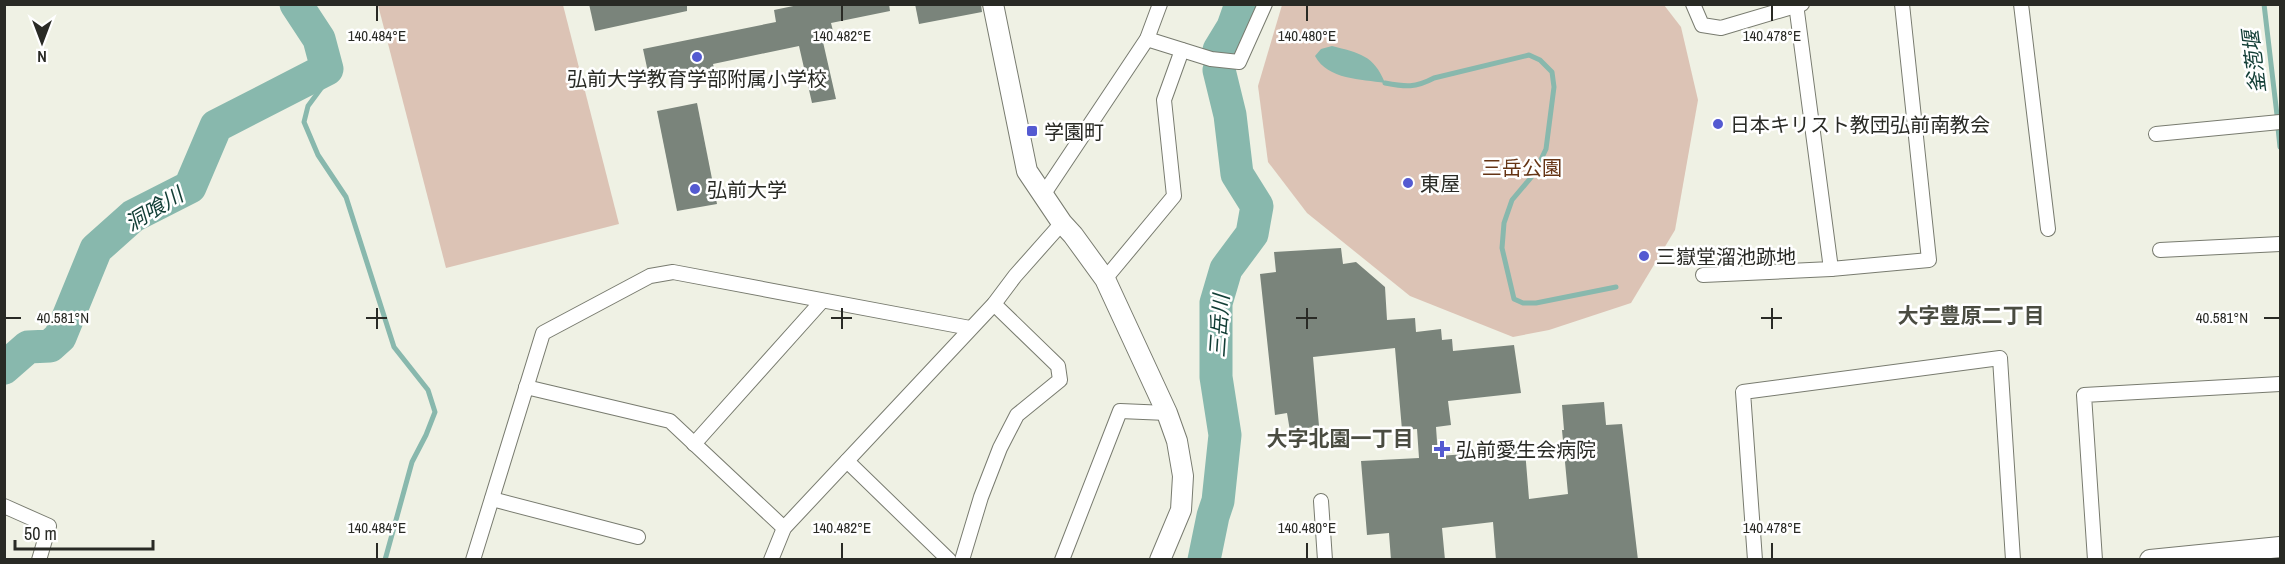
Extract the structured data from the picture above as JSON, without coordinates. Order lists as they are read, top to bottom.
{
  "districts": ["大字豊原二丁目", "大字北園一丁目"],
  "water": ["釜萢堰", "洞喰川", "三岳川"],
  "parks": ["三岳公園"],
  "places": {
    "other": [
      "弘前大学教育学部附属小学校",
      "日本キリスト教団弘前南教会",
      "東屋",
      "弘前大学",
      "三嶽堂溜池跡地"
    ],
    "transit": ["学園町"],
    "health": ["弘前愛生会病院"]
  },
  "scale_bar": "50 m",
  "north": "bottom",
  "coordinates": [
    "140.484°E",
    "140.482°E",
    "140.480°E",
    "140.478°E",
    "40.581°N"
  ]
}
